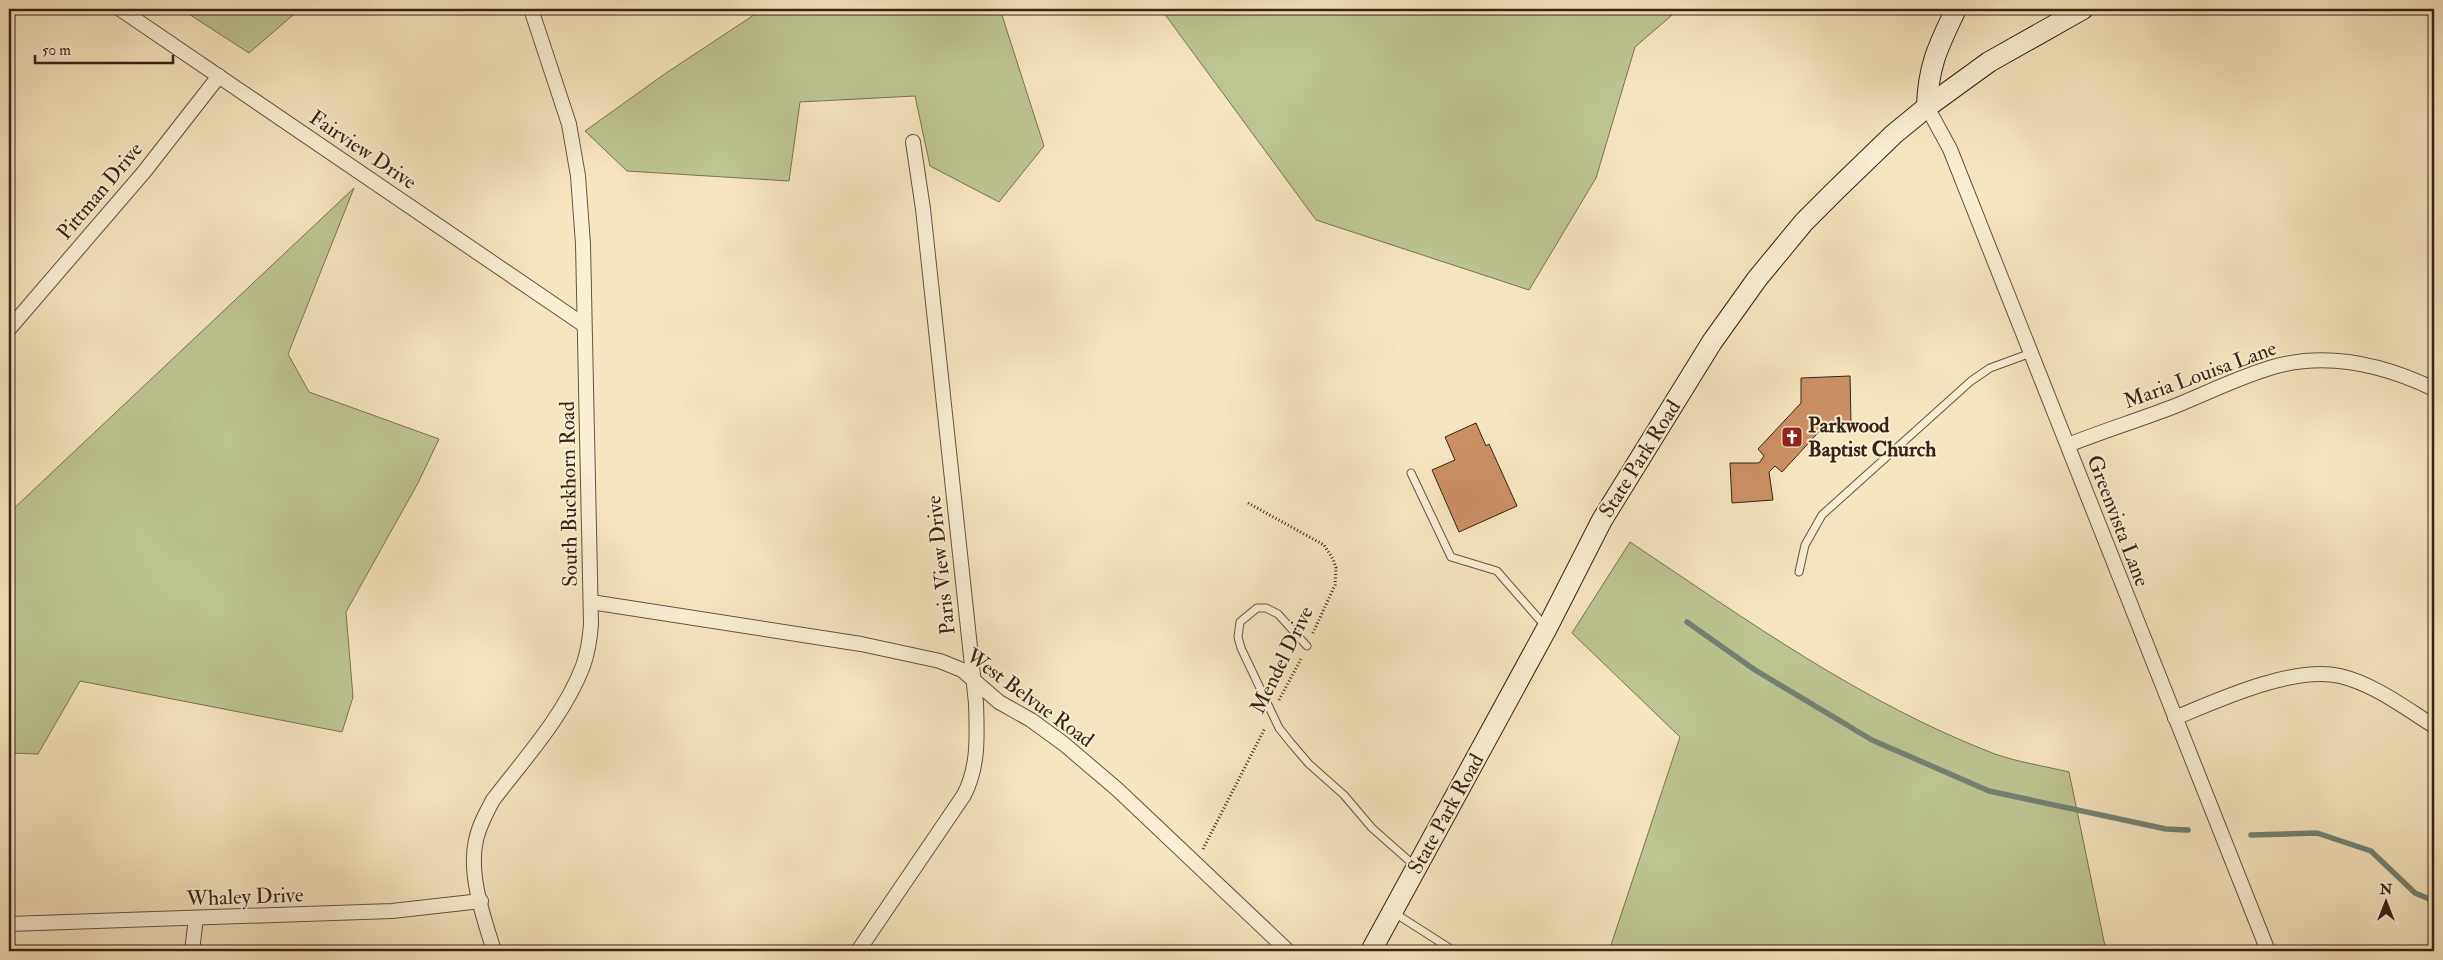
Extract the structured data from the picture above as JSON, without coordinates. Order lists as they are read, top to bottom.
{
  "streets": {
    "main road": ["State Park Road"],
    "street": [
      "Fairview Drive",
      "Pittman Drive",
      "Maria Louisa Lane",
      "South Buckhorn Road",
      "Greenvista Lane",
      "Paris View Drive",
      "West Belvue Road",
      "Whaley Drive"
    ],
    "path": ["Mendel Drive"]
  },
  "crossings": [
    ["Fairview Drive", "Pittman Drive"],
    ["Fairview Drive", "South Buckhorn Road"],
    ["Maria Louisa Lane", "Greenvista Lane"],
    ["State Park Road", "Greenvista Lane"],
    ["South Buckhorn Road", "West Belvue Road"],
    ["South Buckhorn Road", "Whaley Drive"],
    ["Paris View Drive", "West Belvue Road"],
    ["Mendel Drive", "West Belvue Road"]
  ],
  "places": {
    "church": ["Parkwood Baptist Church"]
  },
  "scale_bar": "50 m",
  "north": "top"
}
